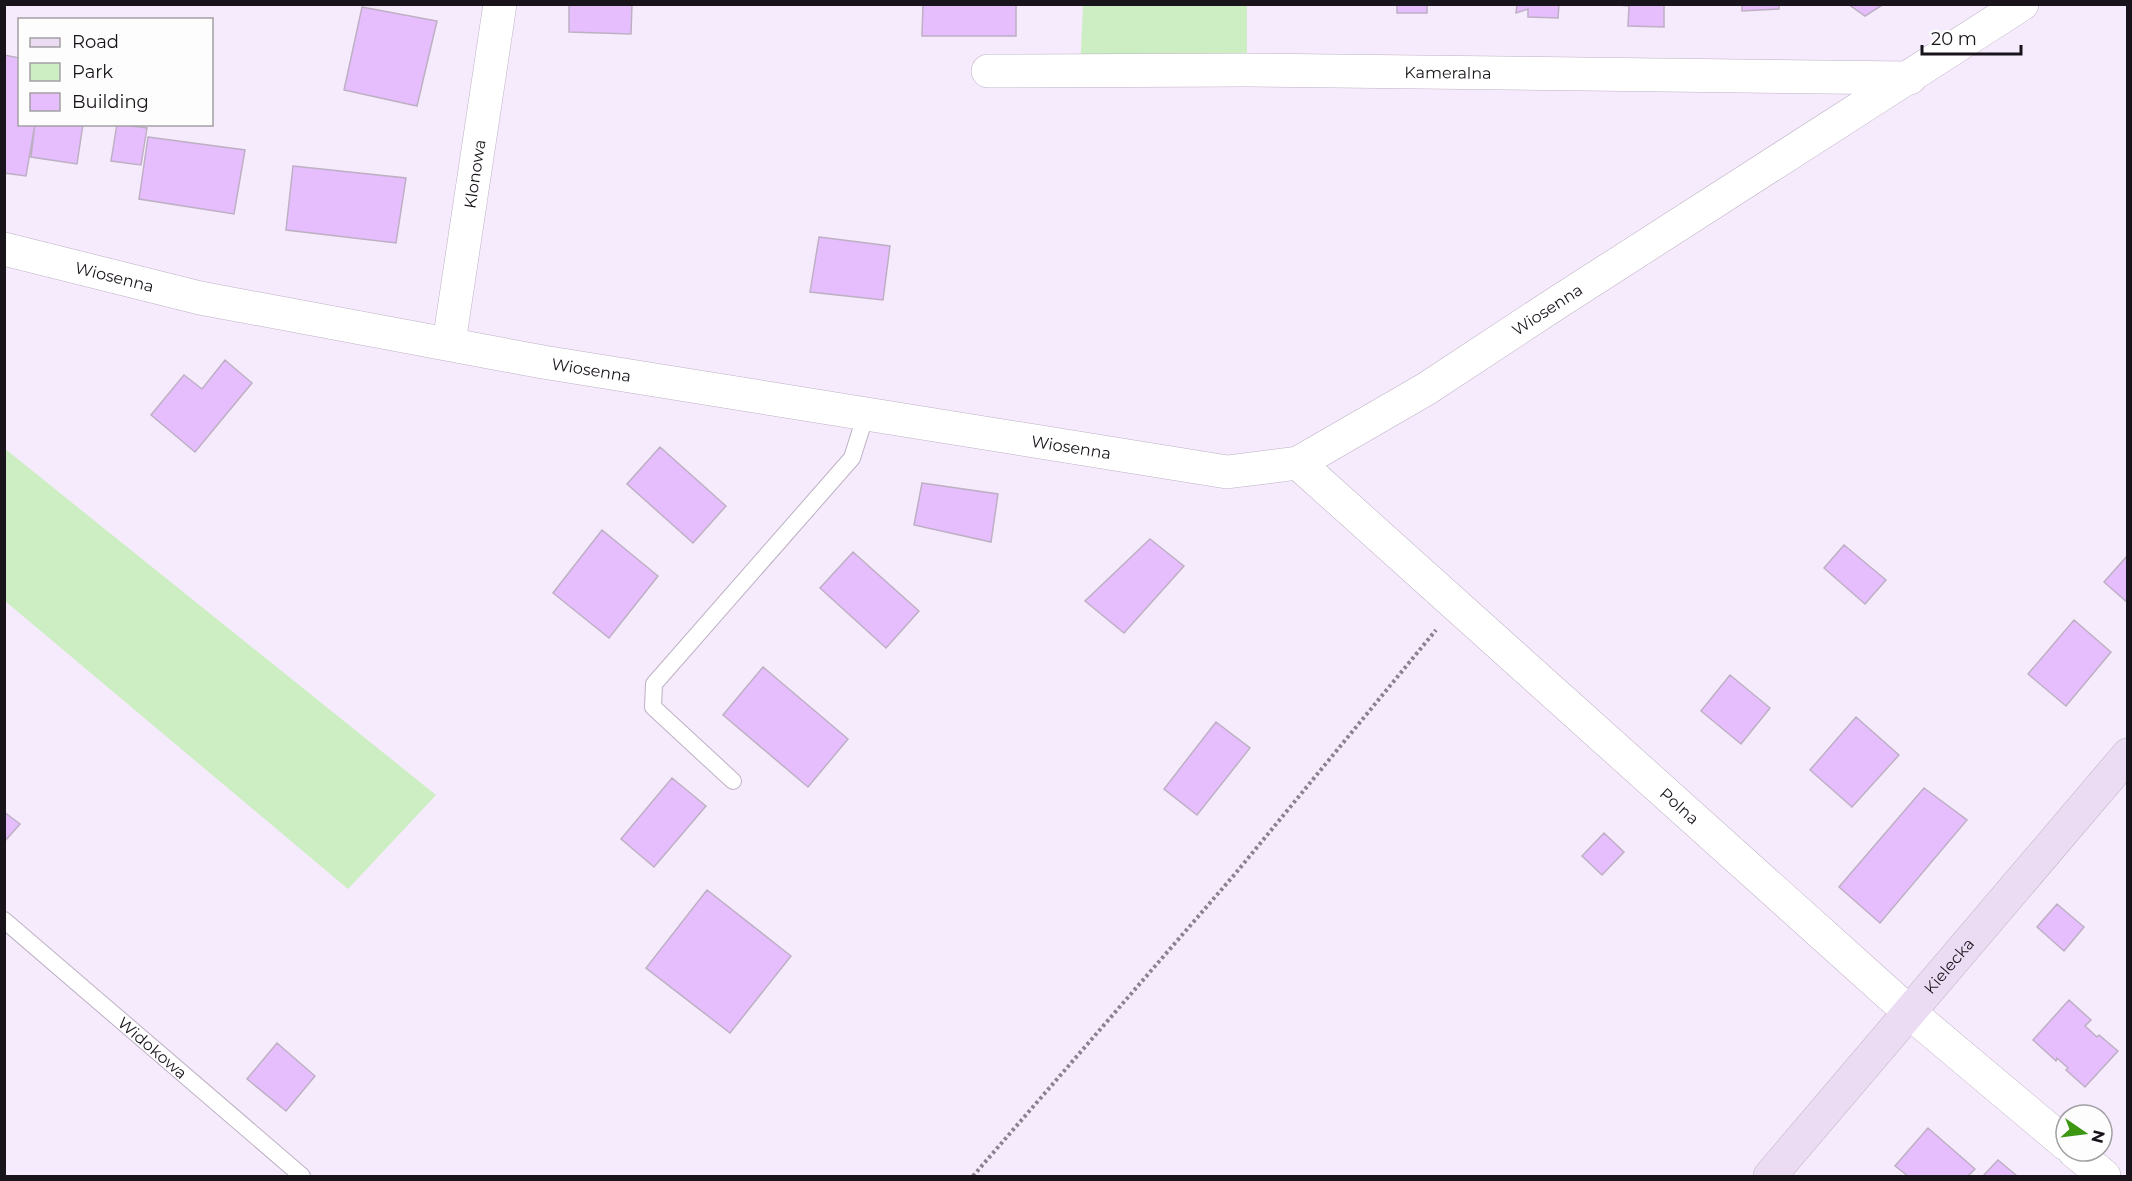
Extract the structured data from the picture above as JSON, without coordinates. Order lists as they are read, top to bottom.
{
  "streets": {
    "street": [
      "Kameralna",
      "Klonowa",
      "Wiosenna",
      "Polna",
      "Kielecka"
    ],
    "lane": ["Widokowa"]
  },
  "crossings": [
    ["Kameralna", "Wiosenna"],
    ["Klonowa", "Wiosenna"],
    ["Wiosenna", "Polna"],
    ["Polna", "Kielecka"]
  ],
  "legend": ["Road", "Park", "Building"],
  "scale_bar": "20 m",
  "north": "right"
}
